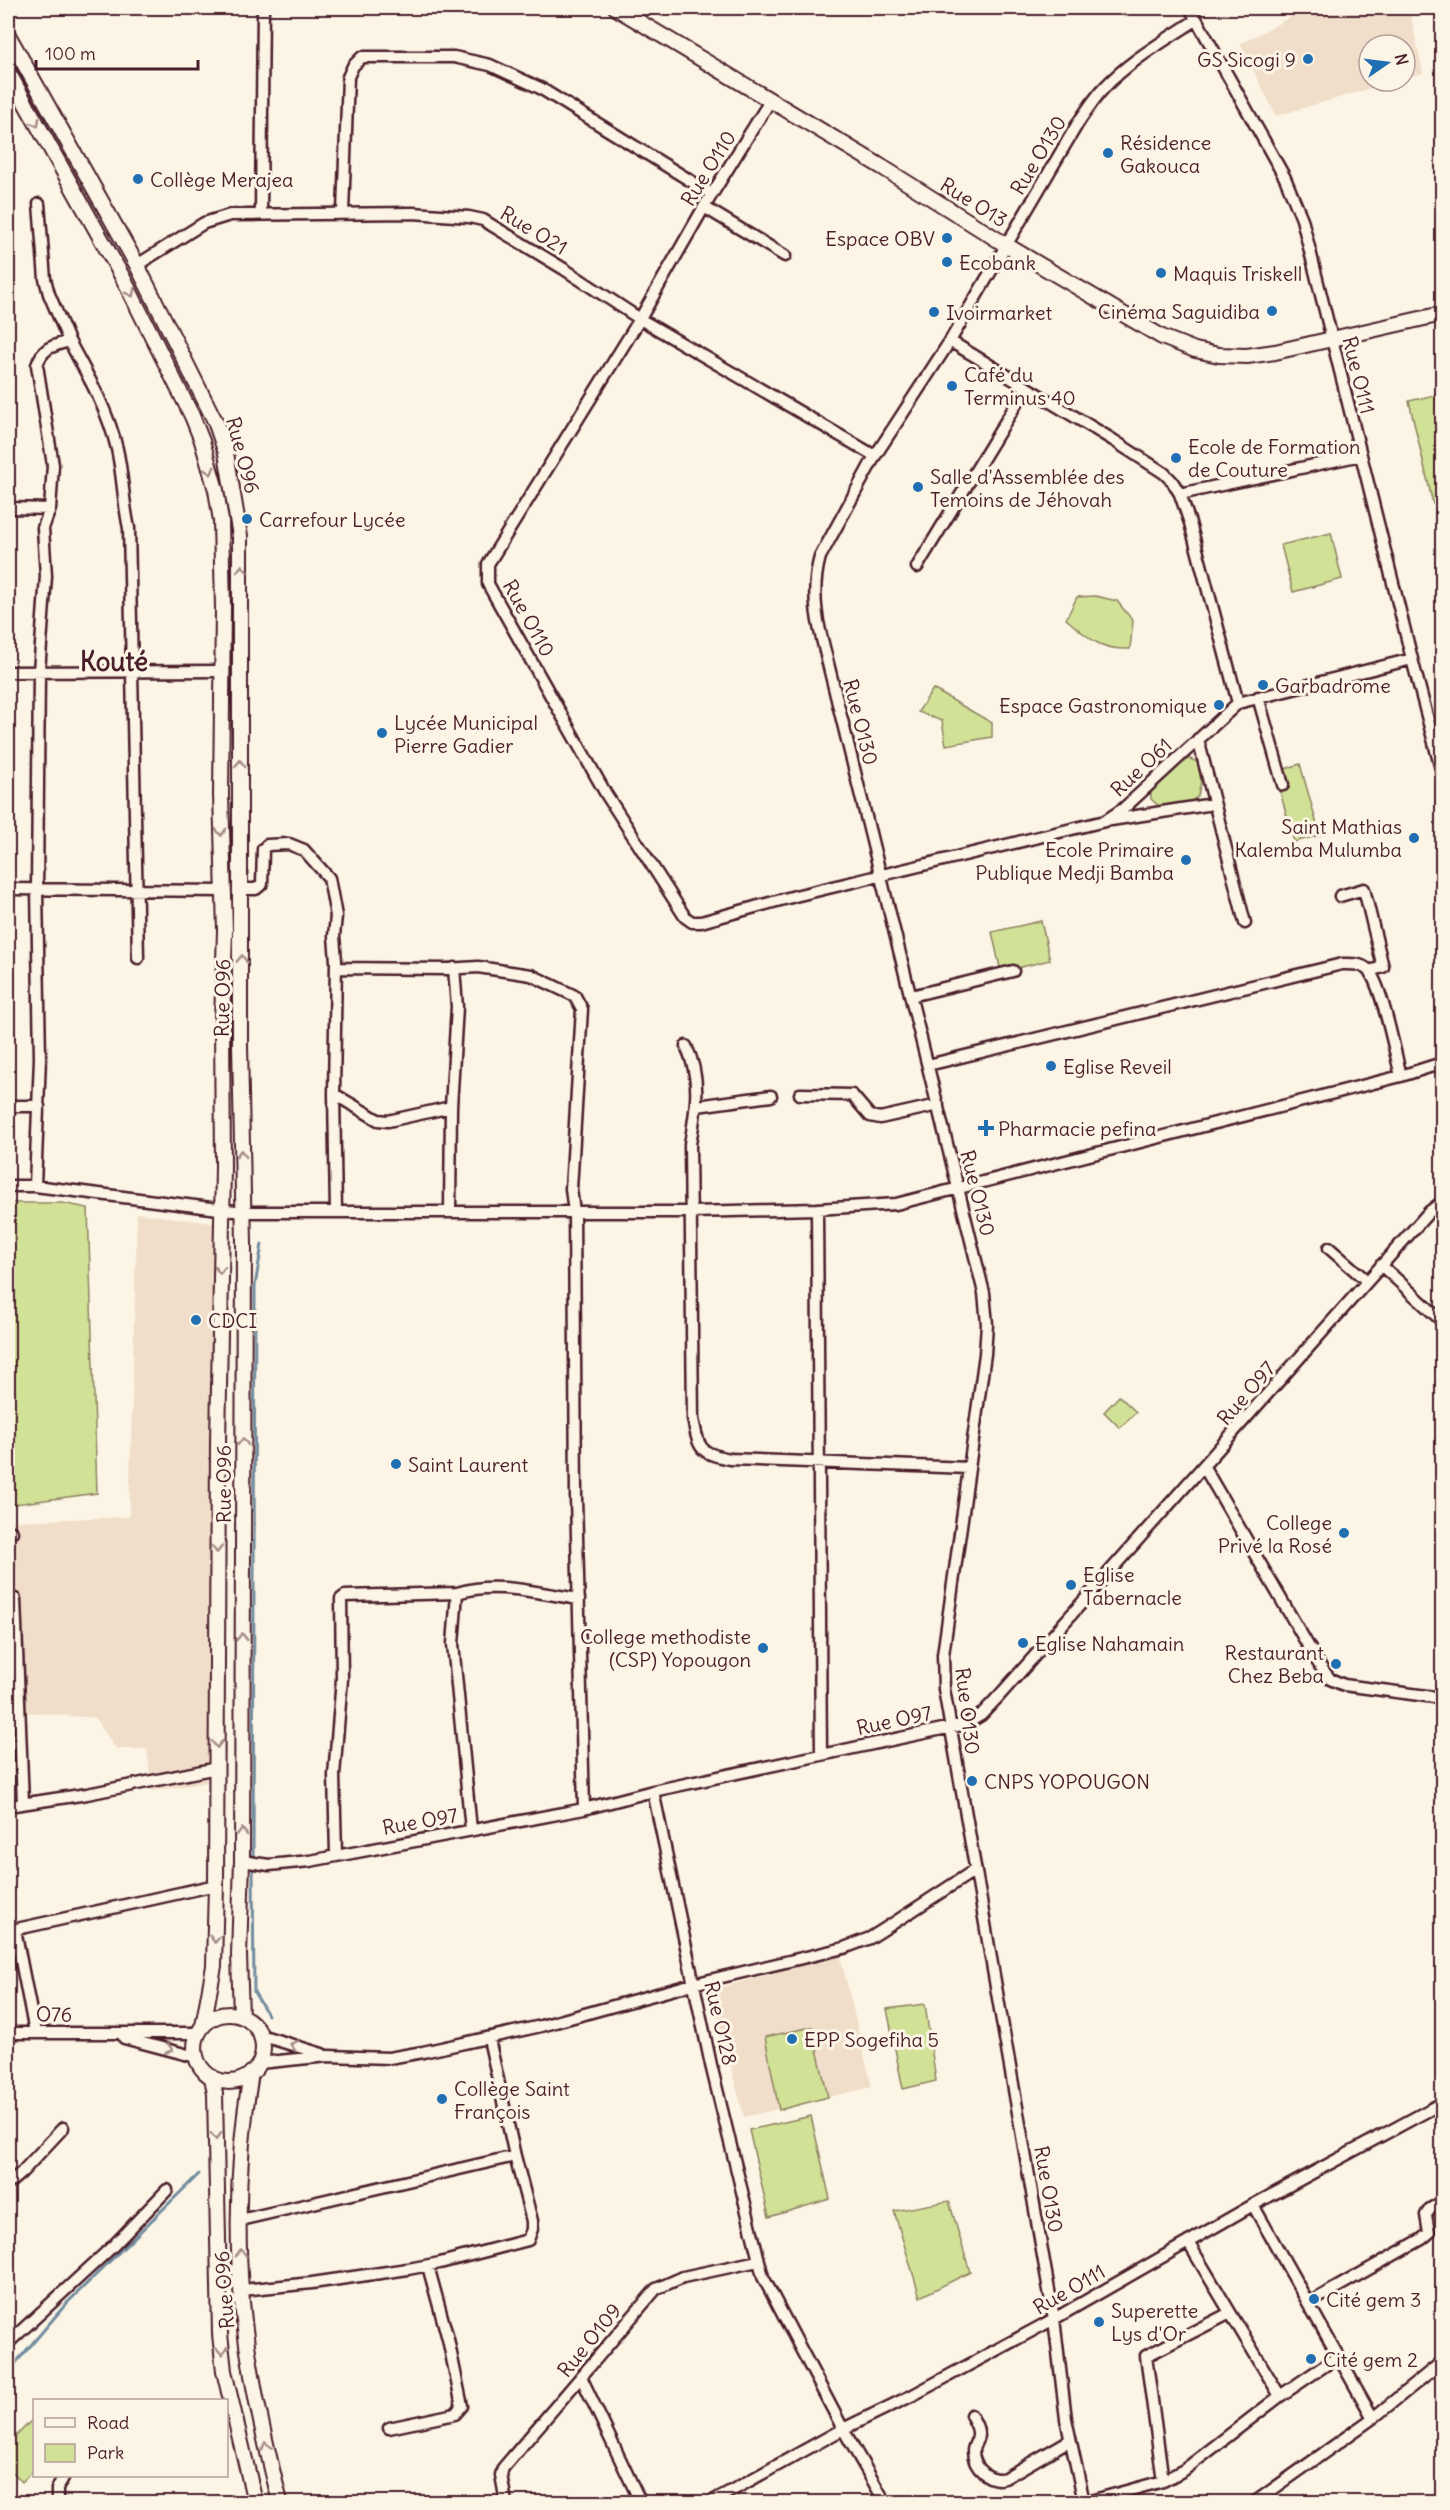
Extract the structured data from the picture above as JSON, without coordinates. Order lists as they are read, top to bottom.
{
  "streets": {
    "main road": ["Rue O13", "Rue O96"],
    "street": [
      "Rue O130",
      "Rue O110",
      "Rue O21",
      "Rue O111",
      "Rue O61",
      "Rue O97",
      "O76",
      "Rue O128",
      "Rue O109"
    ]
  },
  "crossings": [
    ["Rue O130", "Rue O110"],
    ["Rue O130", "Rue O13"],
    ["Rue O130", "Rue O21"],
    ["Rue O130", "Rue O111"],
    ["Rue O130", "Rue O61"],
    ["Rue O130", "Rue O97"],
    ["Rue O110", "Rue O13"],
    ["Rue O110", "Rue O21"],
    ["Rue O110", "Rue O61"],
    ["Rue O13", "Rue O111"],
    ["Rue O21", "Rue O96"],
    ["Rue O111", "Rue O61"],
    ["Rue O111", "Rue O128"],
    ["Rue O96", "Rue O97"],
    ["Rue O97", "Rue O128"],
    ["Rue O128", "Rue O109"]
  ],
  "districts": ["Kouté"],
  "places": {
    "other": [
      "GS Sicogi 9",
      "Résidence Gakouca",
      "Collège Merajea",
      "Espace OBV",
      "Ecobank",
      "Maquis Triskell",
      "Cinéma Saguidiba",
      "Ivoirmarket",
      "Café du Terminus 40",
      "Ecole de Formation de Couture",
      "Salle d'Assemblée des Temoins de Jéhovah",
      "Carrefour Lycée",
      "Garbadrome",
      "Espace Gastronomique",
      "Lycée Municipal Pierre Gadier",
      "Saint Mathias Kalemba Mulumba",
      "Ecole Primaire Publique Medji Bamba",
      "Eglise Reveil",
      "CDCI",
      "Saint Laurent",
      "College Privé la Rosé",
      "Eglise Tabernacle",
      "Eglise Nahamain",
      "College methodiste (CSP) Yopougon",
      "Restaurant Chez Beba",
      "CNPS YOPOUGON",
      "EPP Sogefiha 5",
      "Collège Saint François",
      "Cité gem 3",
      "Superette Lys d'Or",
      "Cité gem 2"
    ],
    "health": ["Pharmacie pefina"]
  },
  "legend": ["Road", "Park"],
  "scale_bar": "100 m",
  "north": "right"
}
